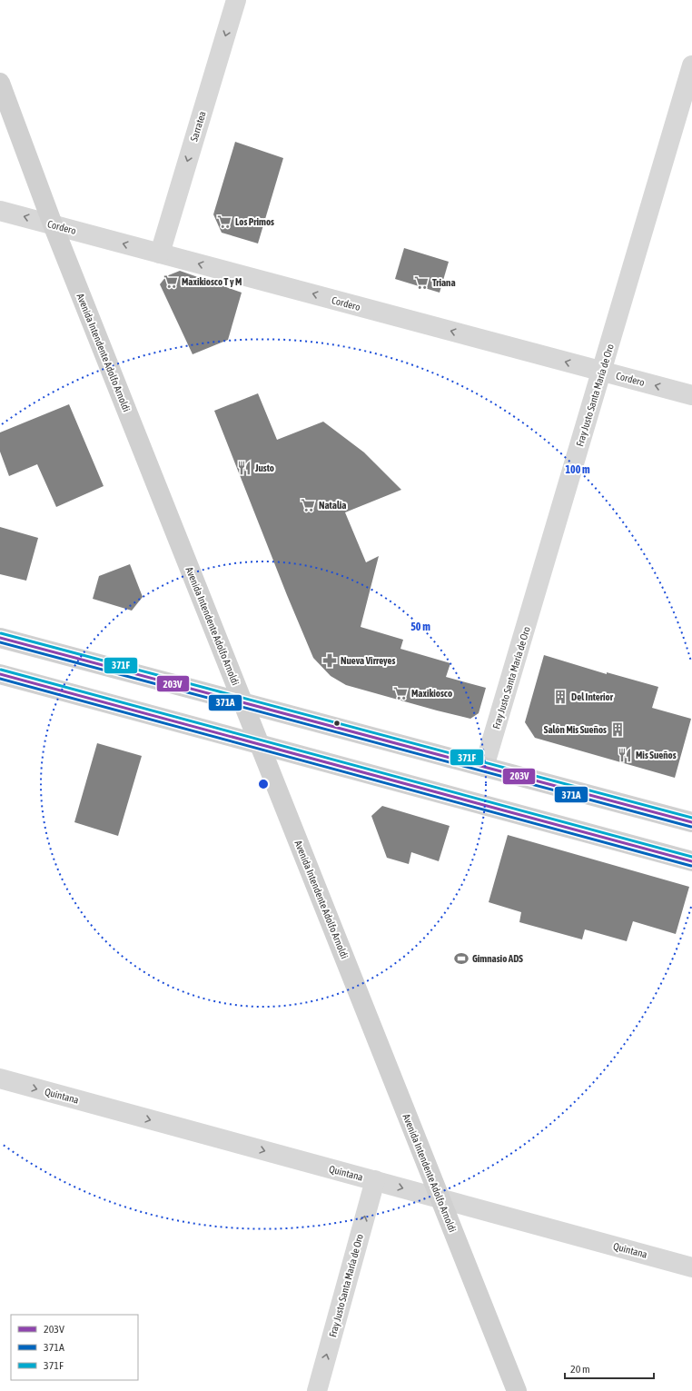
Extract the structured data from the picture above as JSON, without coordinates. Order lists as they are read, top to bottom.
{
  "streets": {
    "main road": ["Avenida Intendente Adolfo Arnoldi"],
    "street": [
      "Sarratea",
      "Cordero",
      "Fray Justo Santa María de Oro",
      "Quintana"
    ]
  },
  "crossings": [
    ["Sarratea", "Cordero"],
    ["Cordero", "Avenida Intendente Adolfo Arnoldi"],
    ["Cordero", "Fray Justo Santa María de Oro"],
    ["Avenida Intendente Adolfo Arnoldi", "Quintana"],
    ["Fray Justo Santa María de Oro", "Quintana"]
  ],
  "one_way": ["Sarratea", "Cordero", "Quintana"],
  "places": {
    "supermarket": [
      "Los Primos",
      "Maxikiosco T y M",
      "Triana",
      "Natalia",
      "Maxikiosco"
    ],
    "restaurant": ["Justo", "Mis Sueños"],
    "pharmacy": ["Nueva Virreyes"],
    "building": ["Del Interior", "Salón Mis Sueños"],
    "sports": ["Gimnasio ADS"]
  },
  "lines": ["transit line 371F", "transit line 203V", "transit line 371A"],
  "legend": ["203V", "371A", "371F"],
  "scale_bar": "20 m",
  "rings": ["100 m", "50 m"]
}
